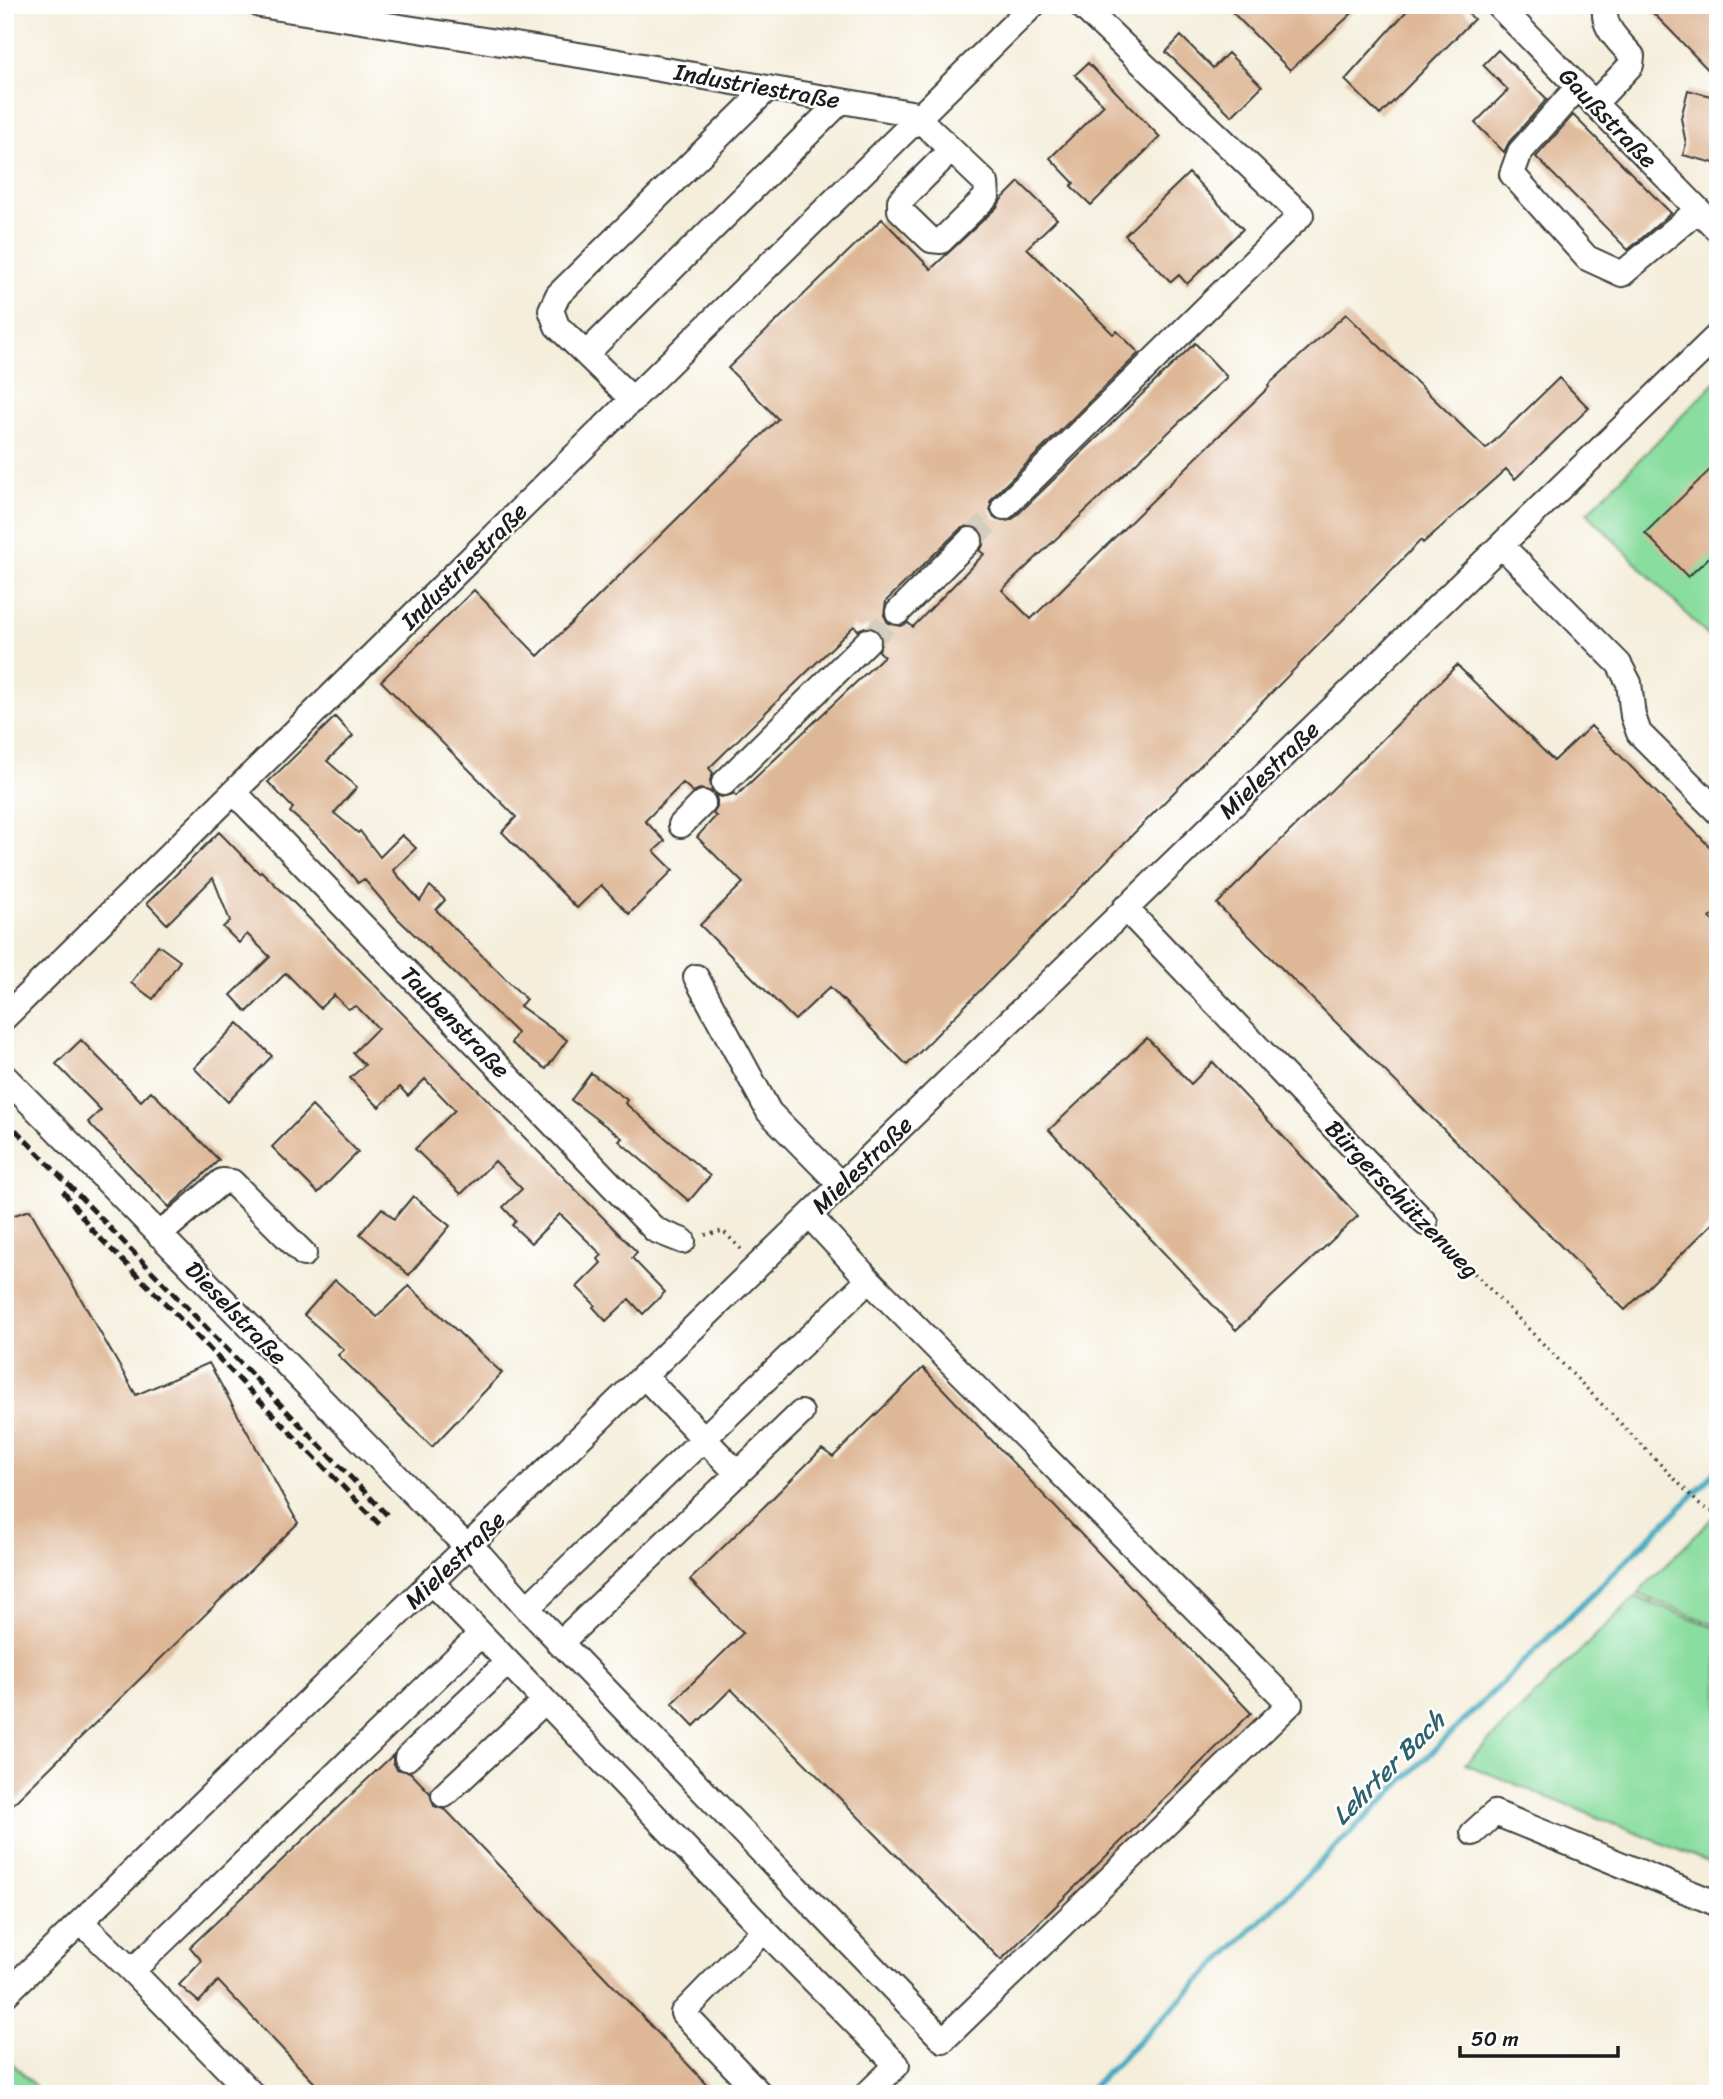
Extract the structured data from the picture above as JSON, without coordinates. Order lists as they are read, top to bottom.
{
  "streets": {
    "street": [
      "Industriestraße",
      "Gaußstraße",
      "Mielestraße",
      "Taubenstraße",
      "Bürgerschützenweg",
      "Dieselstraße"
    ]
  },
  "crossings": [
    ["Industriestraße", "Taubenstraße"],
    ["Mielestraße", "Bürgerschützenweg"],
    ["Mielestraße", "Dieselstraße"]
  ],
  "water": ["Lehrter Bach"],
  "scale_bar": "50 m"
}
